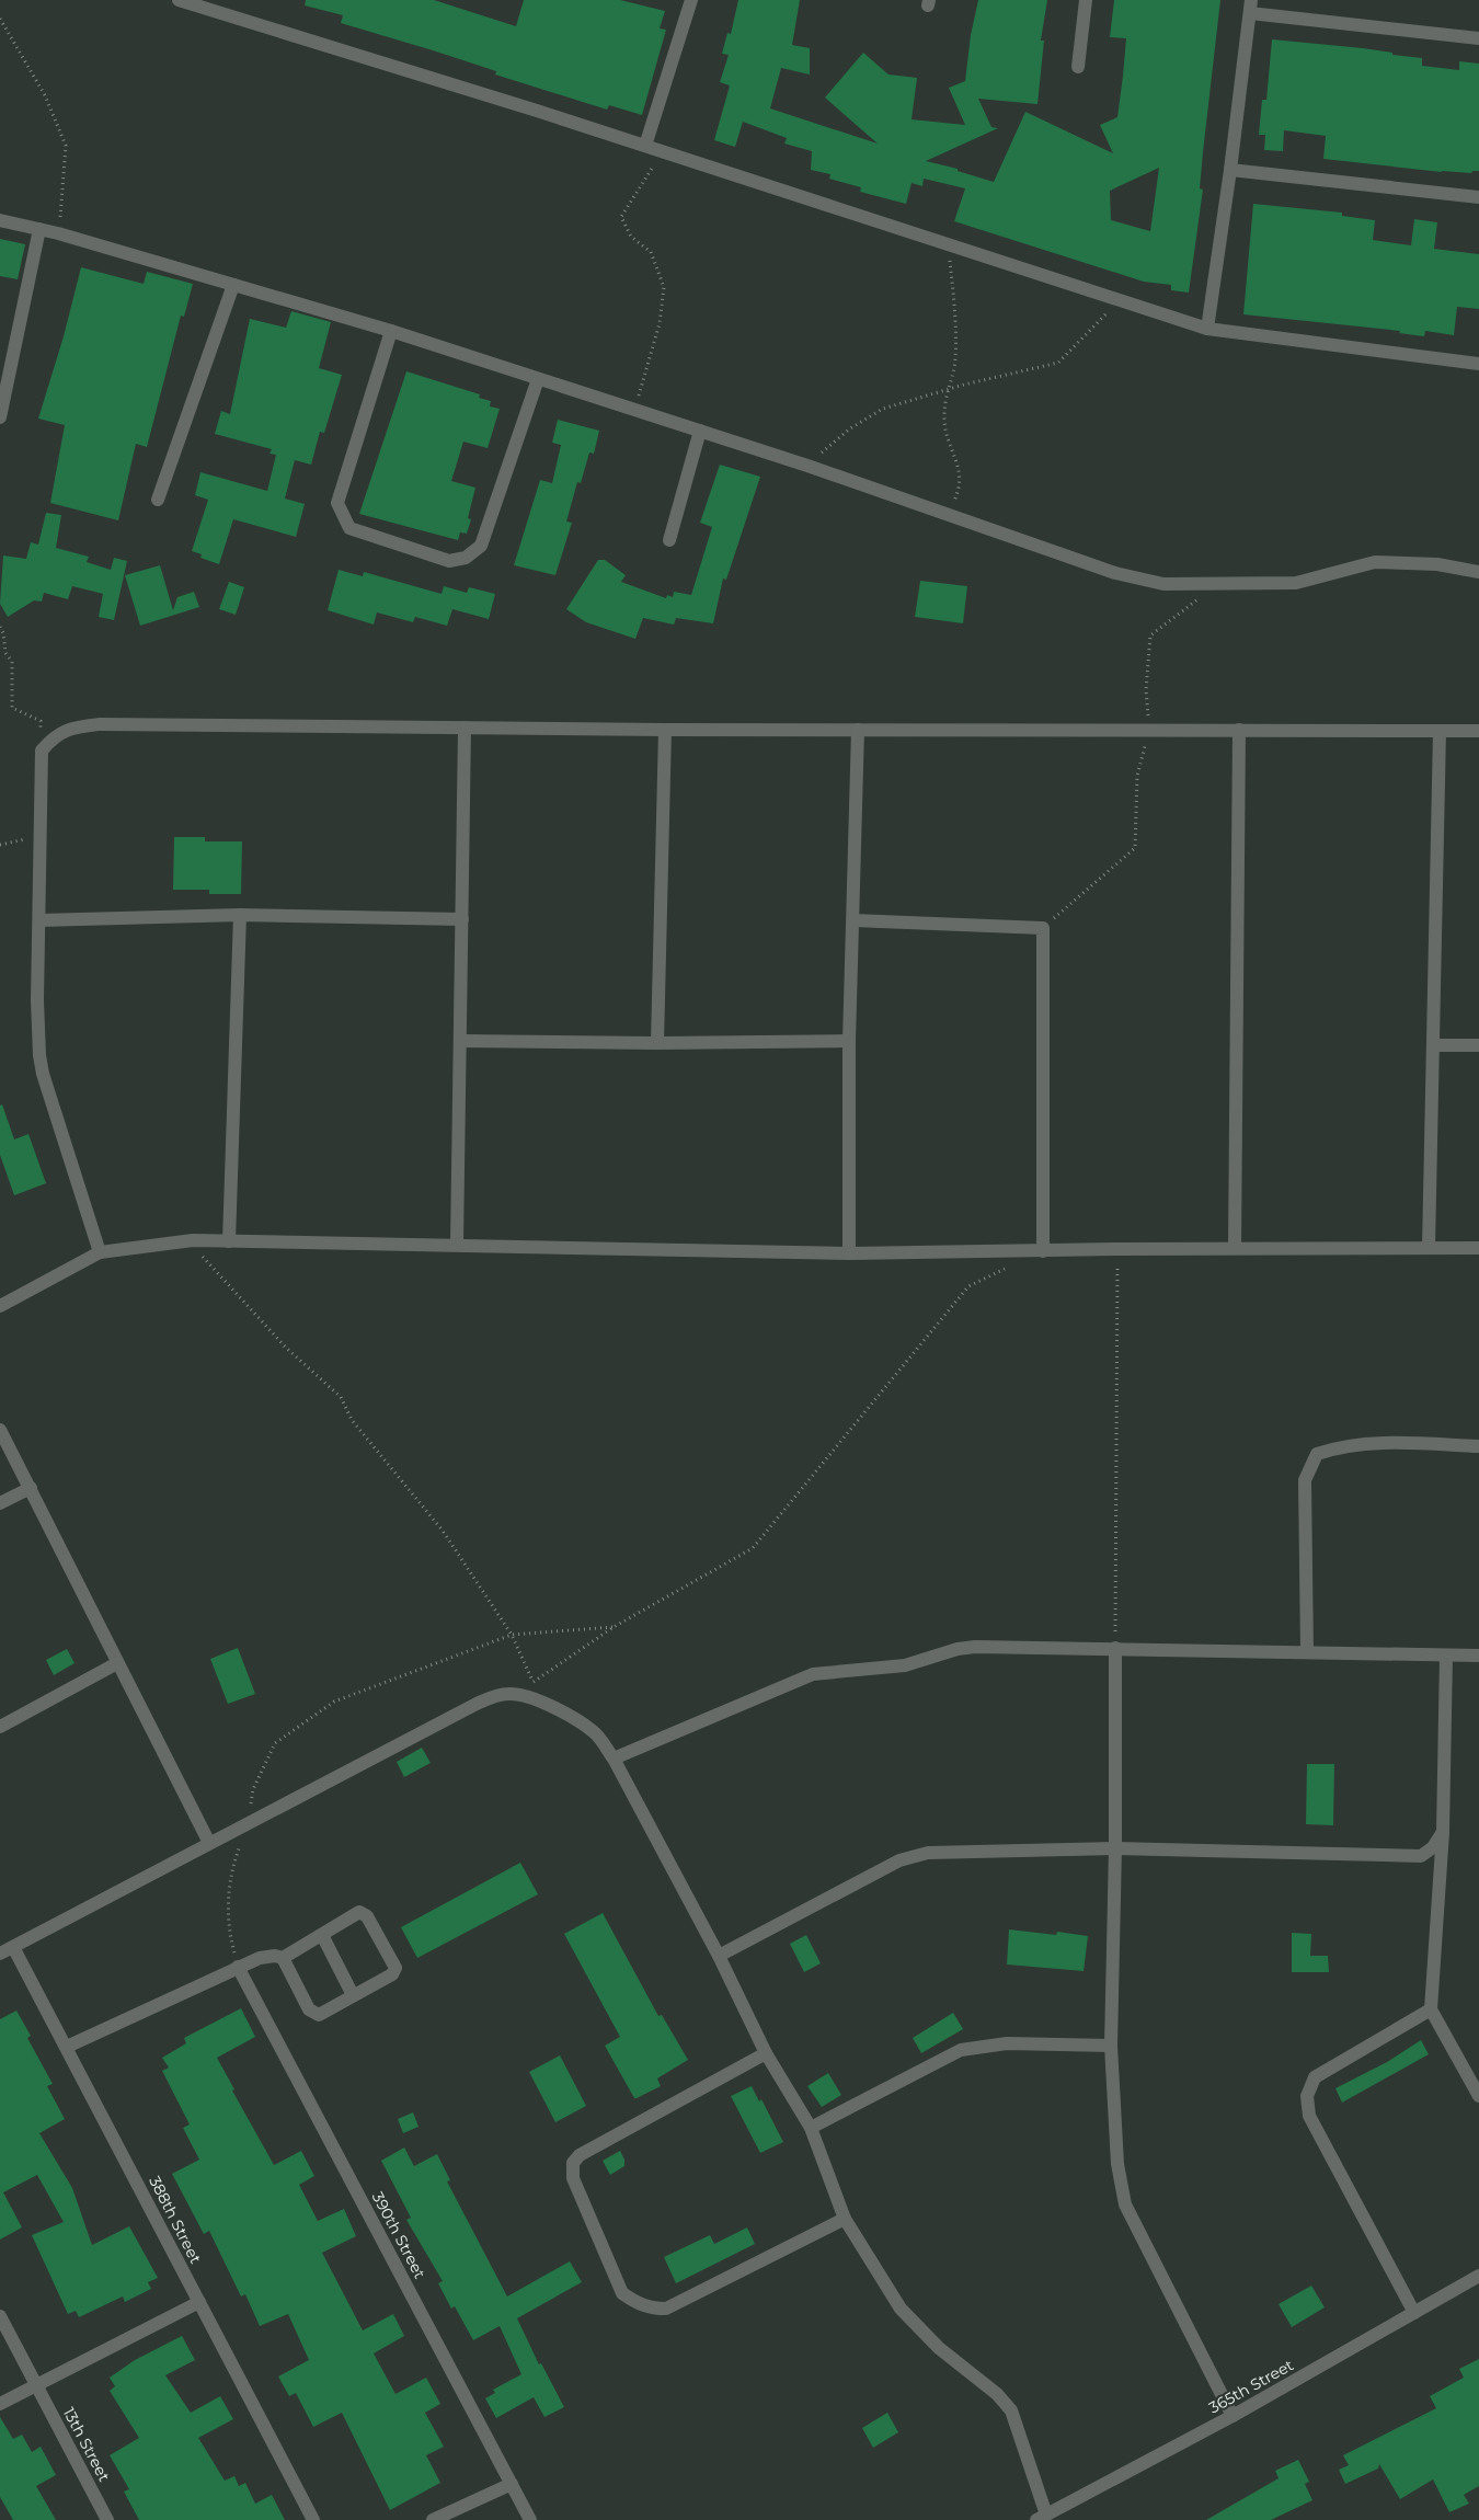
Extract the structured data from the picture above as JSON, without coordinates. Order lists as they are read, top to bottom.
{
  "streets": {
    "street": [
      "388th Street",
      "390th Street",
      "365th Street",
      "13th Street"
    ]
  }
}
